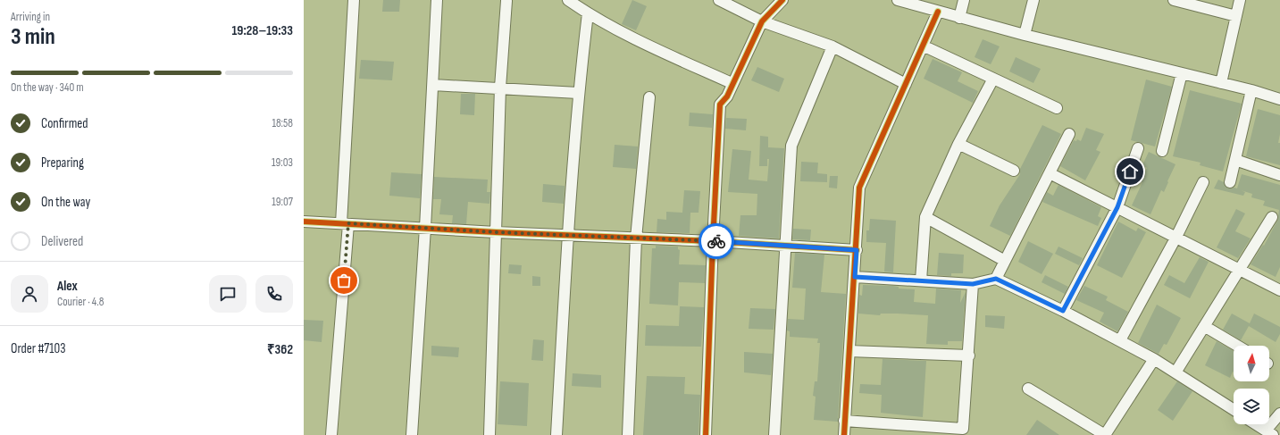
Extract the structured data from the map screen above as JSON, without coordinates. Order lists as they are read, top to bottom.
{
  "north": "top",
  "page": {
    "heading": ["3 min", "Arriving in", "19:28–19:33"],
    "panel": [
      "Alex",
      "Courier · 4.8",
      "Order #7103",
      "₹362"
    ],
    "bar": "On the way · 340 m",
    "list": [
      ["Confirmed", "18:58"],
      ["Preparing", "19:03"],
      ["On the way", "19:07"],
      "Delivered"
    ]
  }
}
